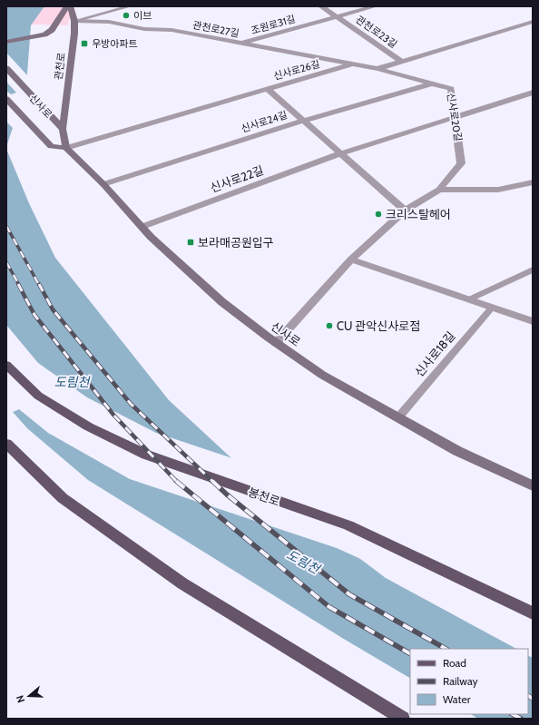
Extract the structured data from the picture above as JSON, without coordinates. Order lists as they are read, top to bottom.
{
  "streets": {
    "main road": ["관천로", "신사로", "봉천로"],
    "street": [
      "조원로31길",
      "관천로27길",
      "관천로23길",
      "신사로26길",
      "신사로20길",
      "신사로24길",
      "신사로22길"
    ],
    "lane": ["신사로18길"]
  },
  "crossings": [
    ["조원로31길", "관천로27길"],
    ["조원로31길", "관천로23길"],
    ["관천로27길", "관천로"],
    ["관천로27길", "신사로26길"],
    ["관천로23길", "신사로26길"],
    ["관천로", "신사로"],
    ["신사로26길", "신사로"],
    ["신사로26길", "신사로20길"],
    ["신사로", "신사로20길"],
    ["신사로", "신사로24길"],
    ["신사로", "신사로22길"],
    ["신사로", "신사로18길"],
    ["신사로20길", "신사로24길"],
    ["신사로20길", "신사로22길"]
  ],
  "water": ["도림천"],
  "places": {
    "other": ["이브", "크리스탈헤어", "CU 관악신사로점"],
    "transit": ["우방아파트", "보라매공원입구"]
  },
  "legend": ["Road", "Railway", "Water"],
  "north": "left"
}
